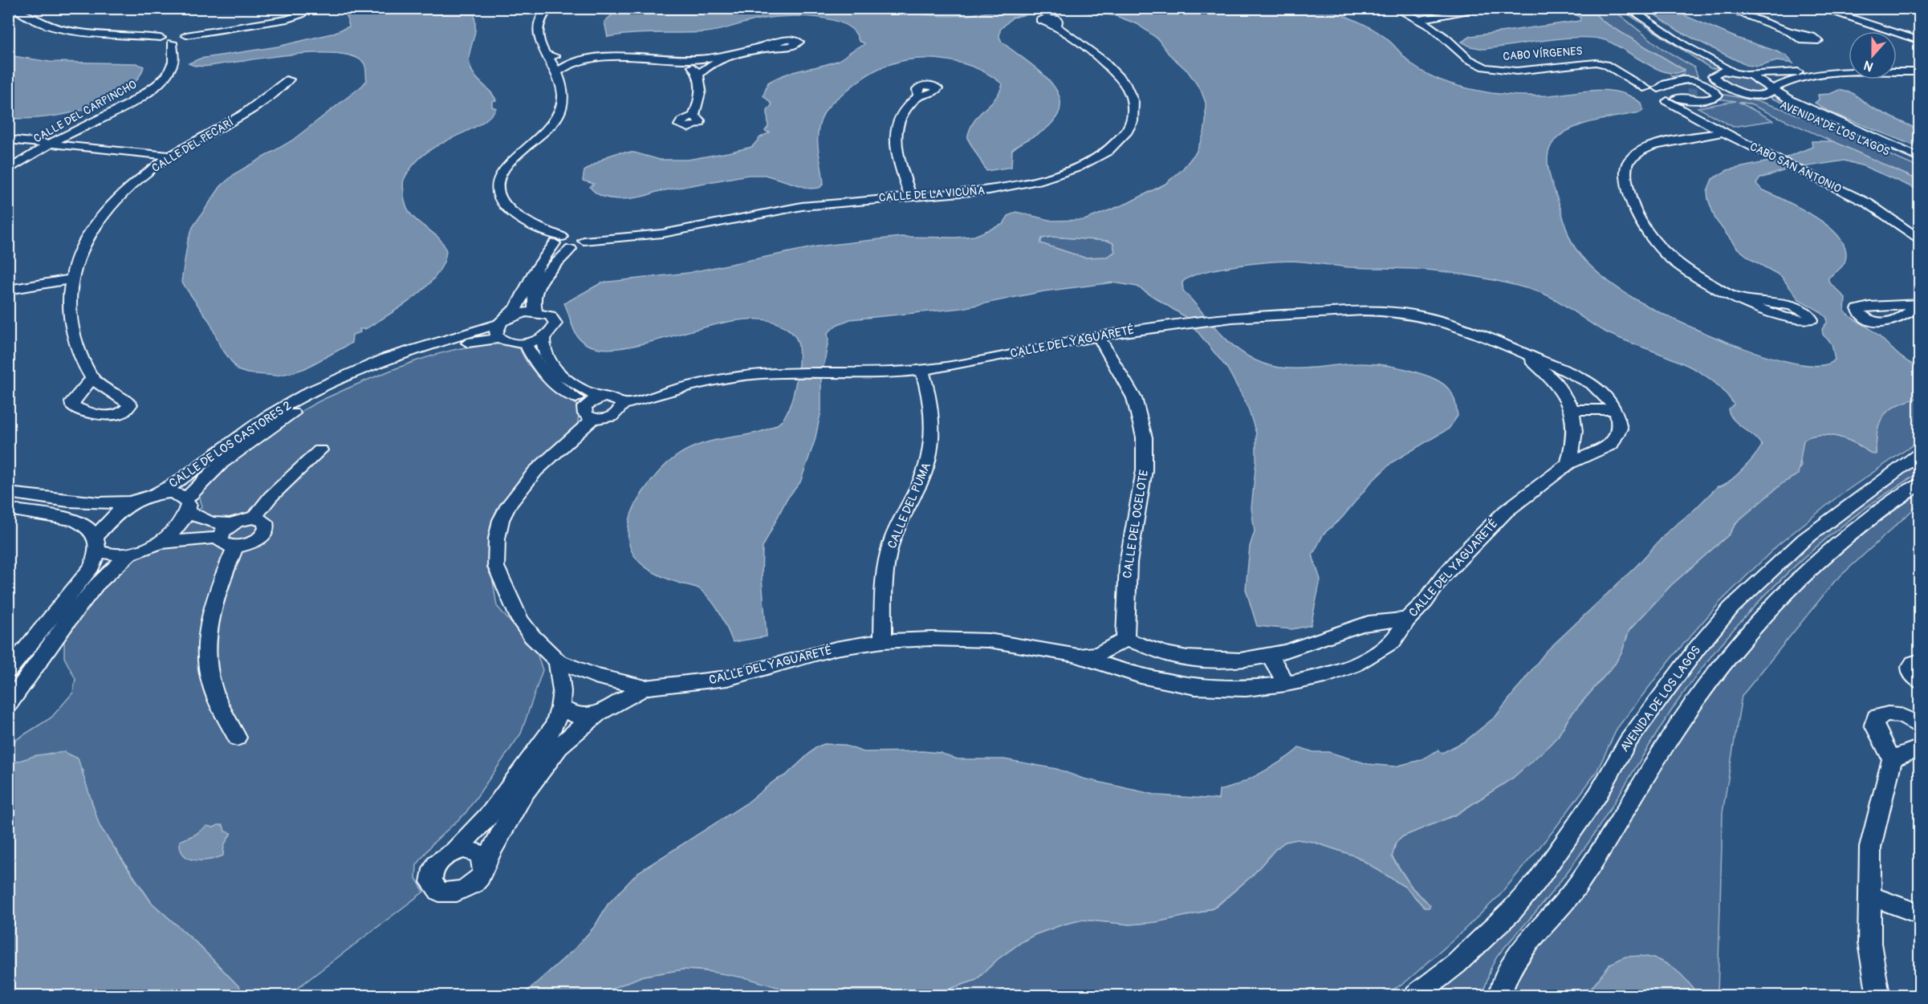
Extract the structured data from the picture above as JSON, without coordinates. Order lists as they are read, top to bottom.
{
  "streets": {
    "street": [
      "CABO VÍRGENES",
      "CALLE DEL CARPINCHO",
      "AVENIDA DE LOS LAGOS",
      "CALLE DEL PECARÍ",
      "CABO SAN ANTONIO",
      "CALLE DE LA VICUÑA",
      "CALLE DEL YAGUARETÉ",
      "CALLE DE LOS CASTORES 2",
      "CALLE DEL PUMA",
      "CALLE DEL OCELOTE"
    ]
  },
  "crossings": [
    ["CALLE DEL YAGUARETÉ", "CALLE DEL PUMA"],
    ["CALLE DEL YAGUARETÉ", "CALLE DEL OCELOTE"]
  ],
  "north": "bottom"
}
